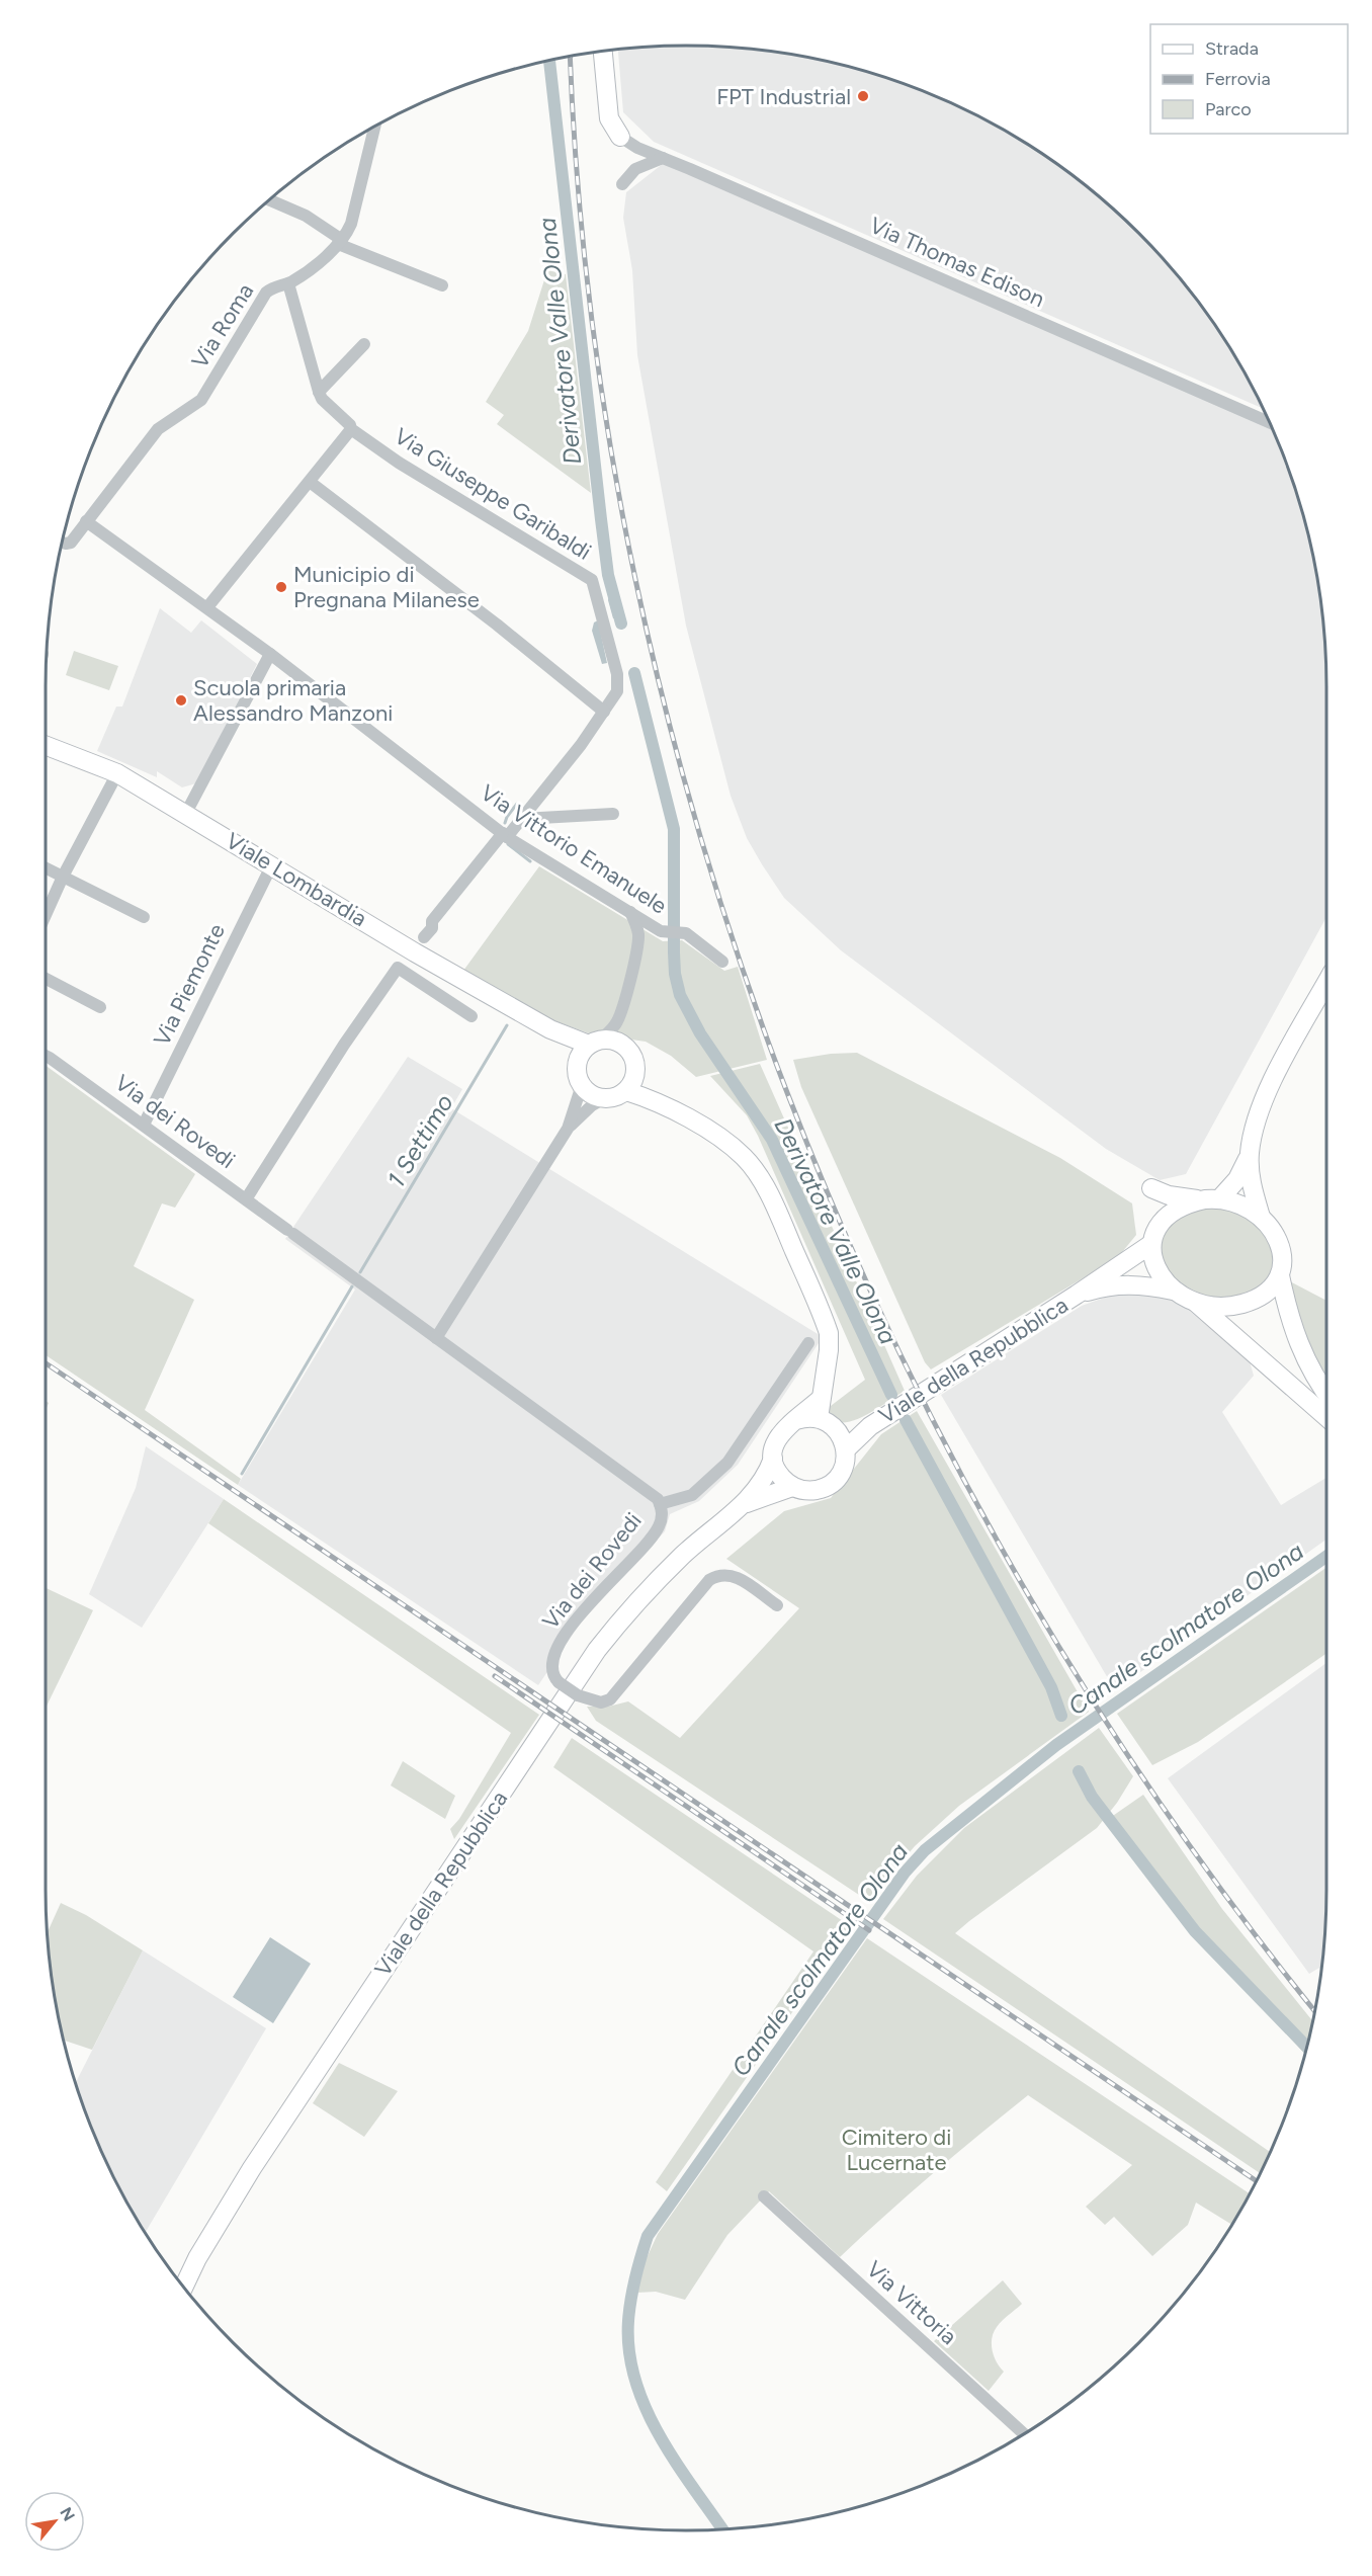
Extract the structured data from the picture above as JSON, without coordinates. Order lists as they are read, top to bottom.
{
  "streets": {
    "street": [
      "Via Thomas Edison",
      "Via Roma",
      "Via Giuseppe Garibaldi",
      "Via Vittorio Emanuele",
      "Viale Lombardia",
      "Via Piemonte",
      "Via dei Rovedi",
      "Viale della Repubblica",
      "Via Vittoria"
    ]
  },
  "crossings": [
    ["Via Roma", "Via Giuseppe Garibaldi"],
    ["Via Roma", "Via Vittorio Emanuele"],
    ["Via Giuseppe Garibaldi", "Via Vittorio Emanuele"],
    ["Viale Lombardia", "Via Piemonte"],
    ["Via Piemonte", "Via dei Rovedi"]
  ],
  "water": ["Derivatore Valle Olona", "1 Settimo", "Canale scolmatore Olona"],
  "parks": ["Cimitero di Lucernate"],
  "places": ["FPT Industrial", "Municipio di Pregnana Milanese", "Scuola primaria Alessandro Manzoni"],
  "legend": ["Strada", "Ferrovia", "Parco"],
  "north": "top right"
}
